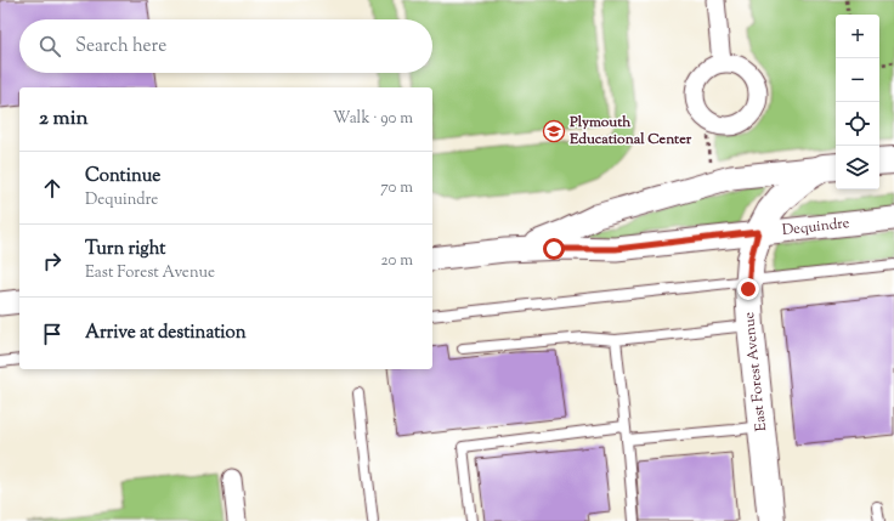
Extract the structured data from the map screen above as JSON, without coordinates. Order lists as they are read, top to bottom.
{
  "streets": {
    "main road": ["East Forest Avenue"],
    "street": ["Dequindre"]
  },
  "crossings": [
    ["Dequindre", "East Forest Avenue"]
  ],
  "places": {
    "school or university": ["Plymouth Educational Center"]
  },
  "page": {
    "map_buttons": ["+", "−"],
    "search": "Search here",
    "heading": ["2 min", "Walk · 90 m"],
    "list": [
      ["Continue", "Dequindre", "70 m"],
      ["Turn right", "East Forest Avenue", "20 m"],
      "Arrive at destination"
    ]
  }
}
